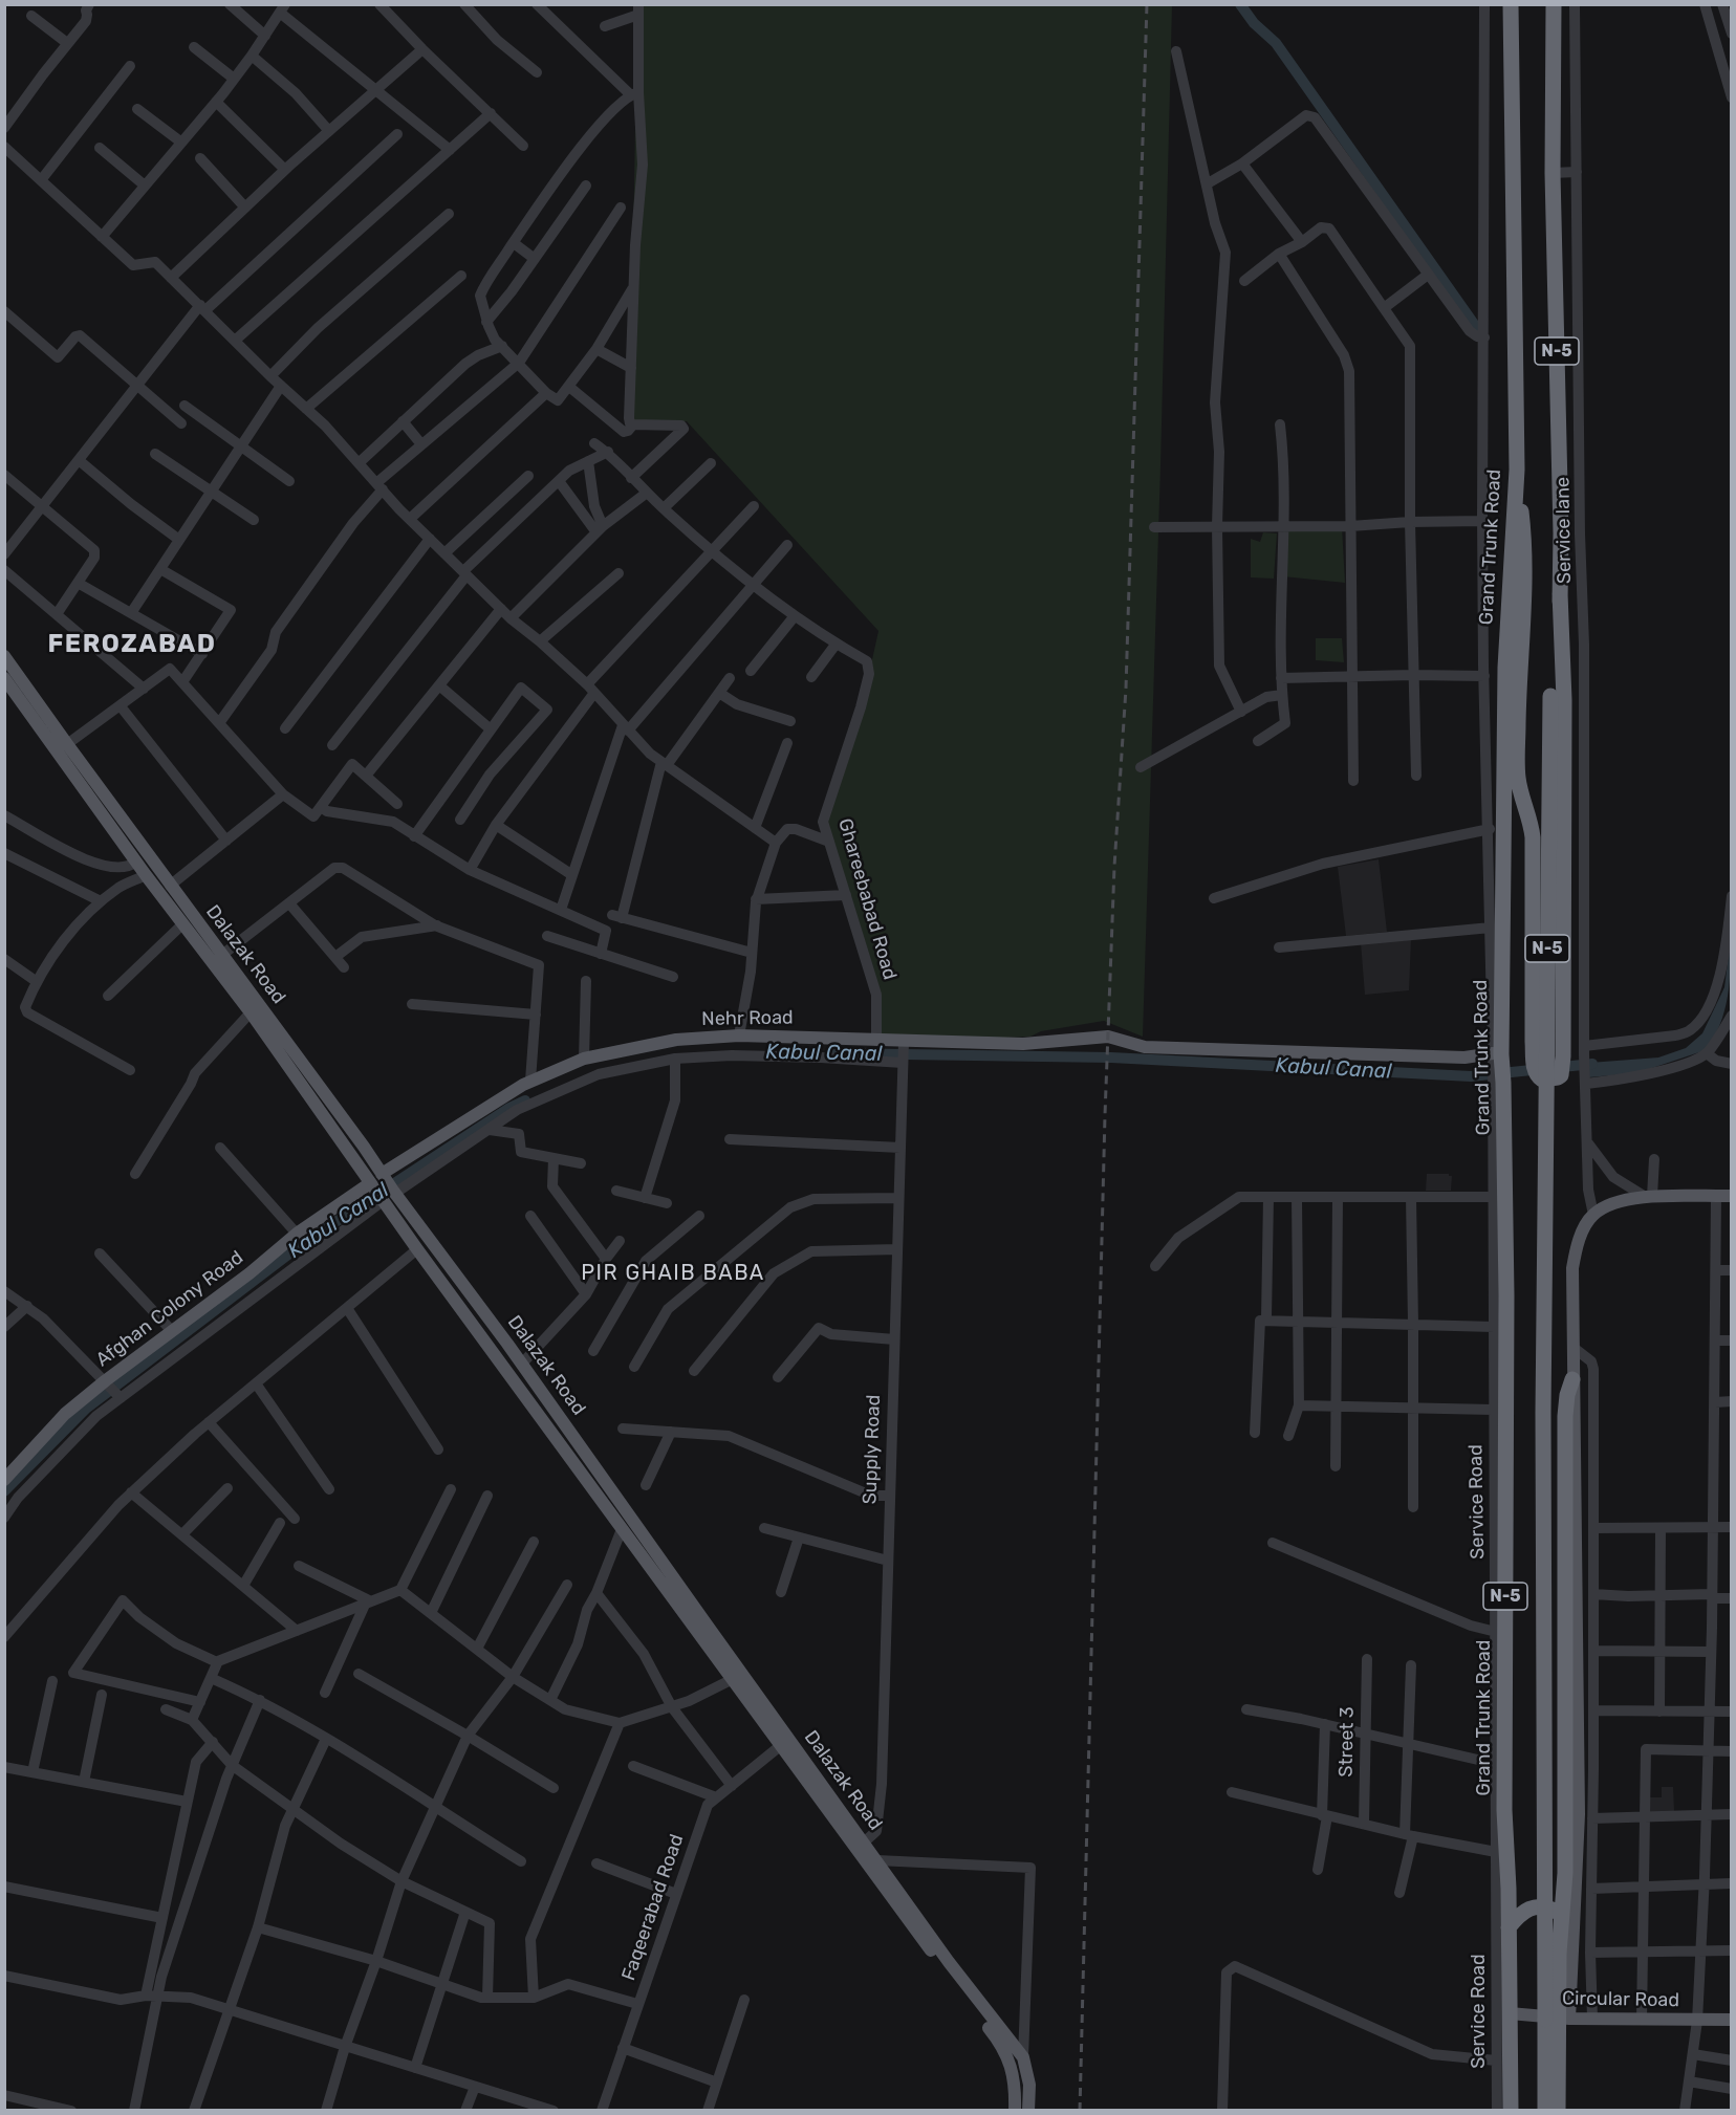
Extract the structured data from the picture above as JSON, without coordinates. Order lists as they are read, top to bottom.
{
  "streets": {
    "highway": ["N-5", "Grand Trunk Road"],
    "main road": [
      "Dalazak Road",
      "Nehr Road",
      "Afghan Colony Road",
      "Circular Road"
    ],
    "street": [
      "Service lane",
      "Ghareebabad Road",
      "Supply Road",
      "Service Road",
      "Street 3",
      "Faqeerabad Road"
    ]
  },
  "crossings": [
    ["Grand Trunk Road", "Nehr Road"],
    ["Grand Trunk Road", "Service Road"],
    ["Grand Trunk Road", "Circular Road"],
    ["Ghareebabad Road", "Nehr Road"],
    ["Dalazak Road", "Nehr Road"],
    ["Dalazak Road", "Afghan Colony Road"],
    ["Dalazak Road", "Supply Road"],
    ["Dalazak Road", "Faqeerabad Road"],
    ["Nehr Road", "Supply Road"]
  ],
  "districts": ["FEROZABAD", "PIR GHAIB BABA"],
  "water": ["Kabul Canal"]
}
